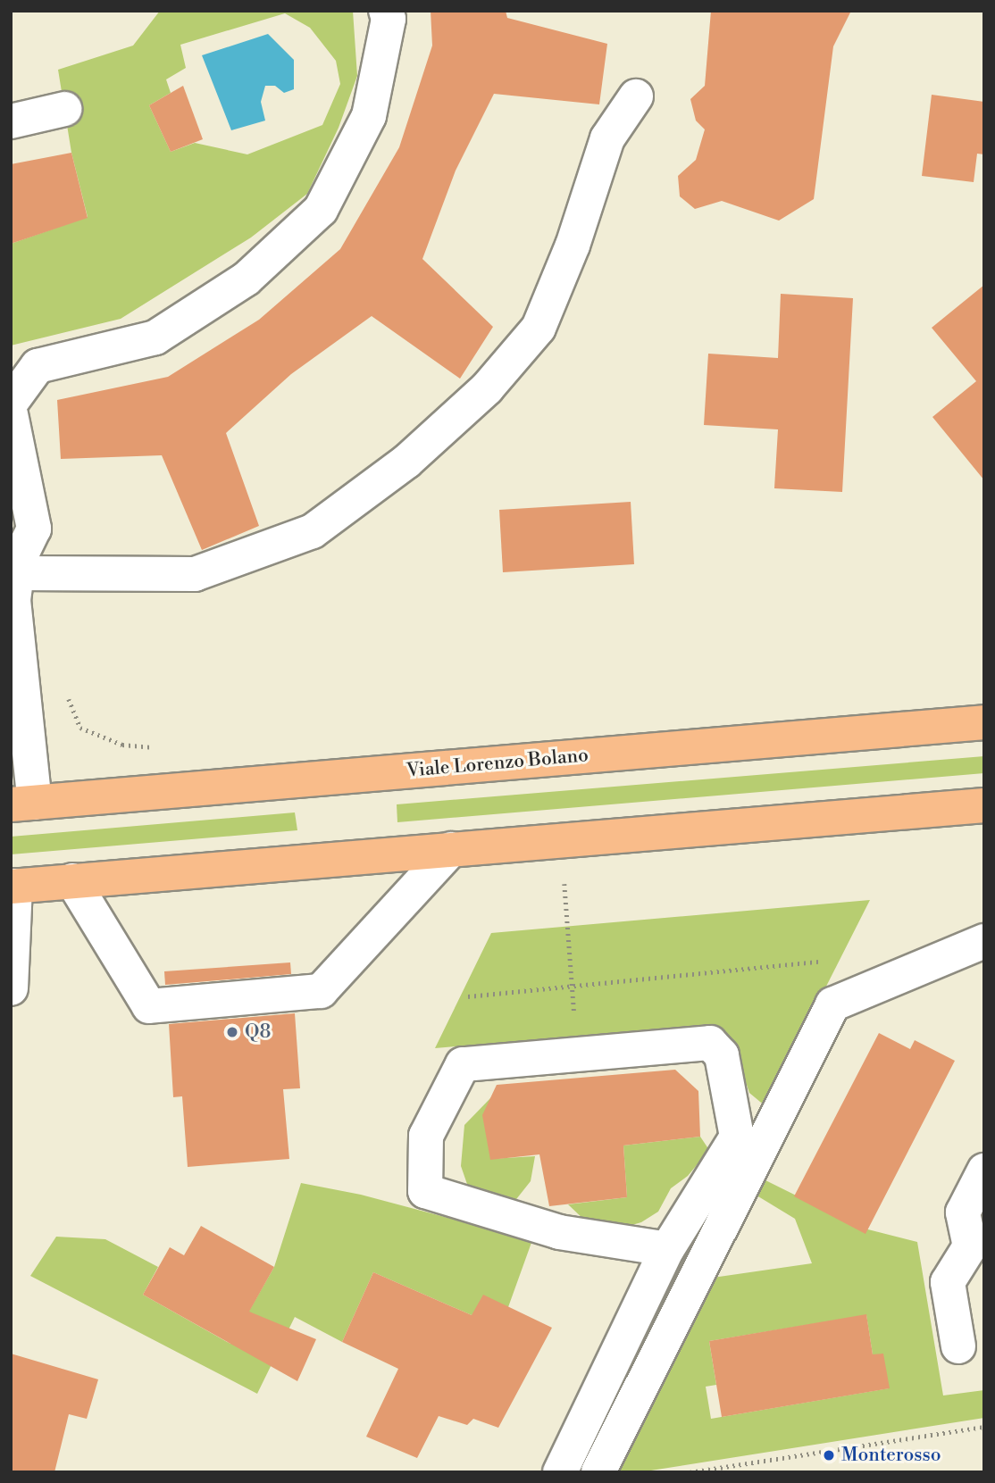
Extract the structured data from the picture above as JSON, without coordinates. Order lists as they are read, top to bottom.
{
  "streets": {
    "main road": ["Viale Lorenzo Bolano"]
  },
  "places": ["Q8", "Monterosso"]
}
